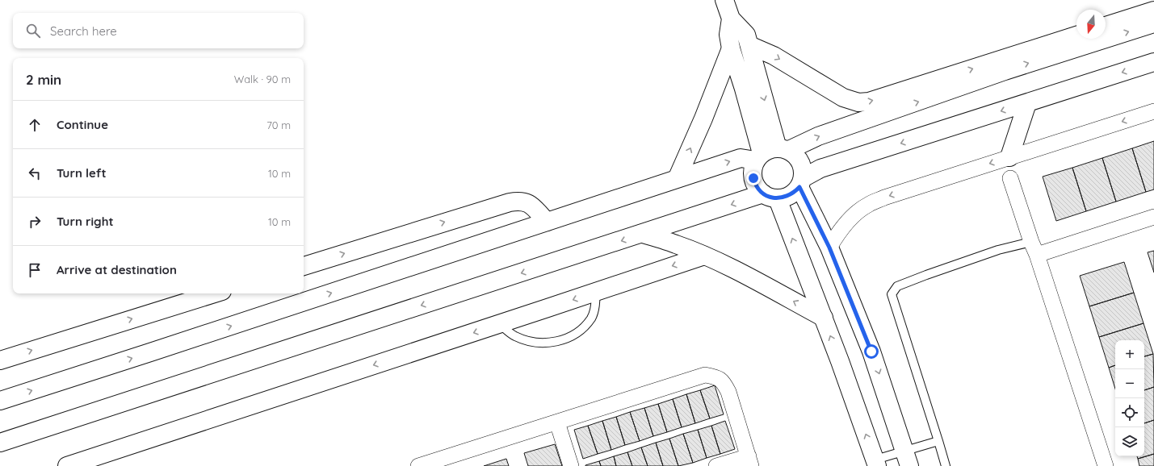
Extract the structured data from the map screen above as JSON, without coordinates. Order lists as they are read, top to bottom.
{
  "north": "bottom",
  "page": {
    "search": "Search here",
    "heading": ["2 min", "Walk · 90 m"],
    "list": [
      ["Continue", "70 m"],
      ["Turn left", "10 m"],
      ["Turn right", "10 m"],
      "Arrive at destination"
    ],
    "map_buttons": ["+", "−"]
  }
}
